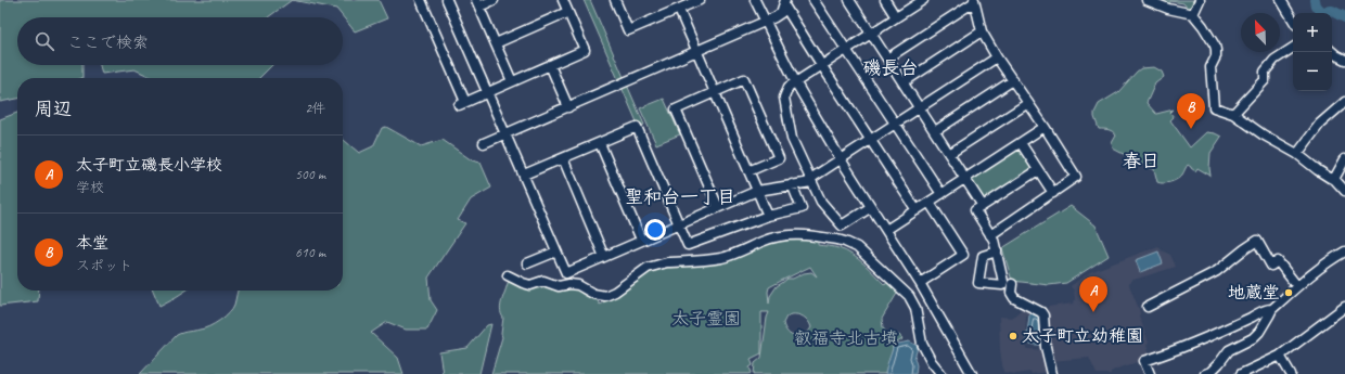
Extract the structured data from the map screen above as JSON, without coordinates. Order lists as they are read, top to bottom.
{
  "districts": ["磯長台", "春日", "聖和台一丁目"],
  "parks": ["太子霊園", "叡福寺北古墳"],
  "places": ["地蔵堂", "太子町立幼稚園"],
  "north": "top left",
  "page": {
    "map_buttons": ["+", "−"],
    "search": "ここで検索",
    "heading": ["周辺", "2件"],
    "pins": ["B", "A"],
    "list": [
      {
        "mark": "A",
        "name": "太子町立磯長小学校",
        "note": "学校",
        "value": "500 m"
      },
      {
        "mark": "B",
        "name": "本堂",
        "note": "スポット",
        "value": "610 m"
      }
    ]
  }
}
